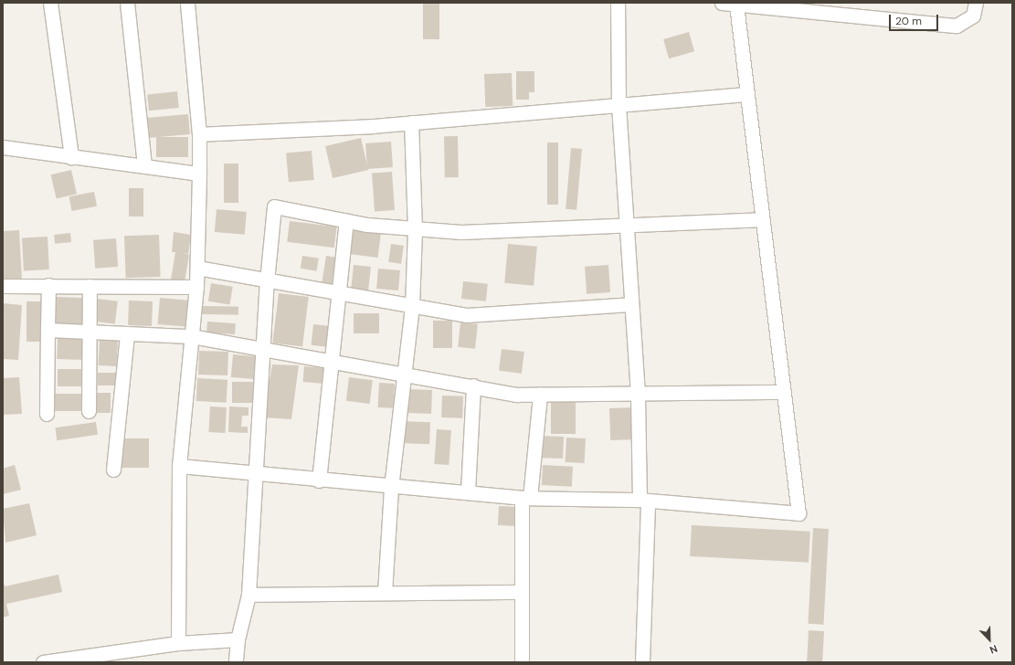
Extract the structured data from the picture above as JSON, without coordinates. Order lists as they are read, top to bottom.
{
  "scale_bar": "20 m",
  "north": "bottom right"
}
